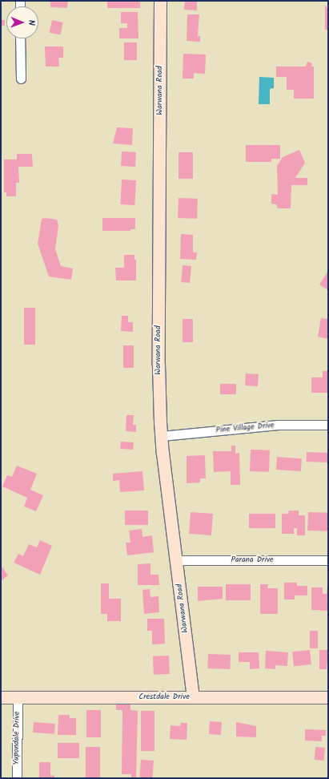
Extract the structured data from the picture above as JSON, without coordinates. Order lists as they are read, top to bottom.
{
  "streets": {
    "street": [
      "Warwana Road",
      "Pine Village Drive",
      "Parana Drive",
      "Crestdale Drive",
      "Yupondale Drive"
    ]
  },
  "crossings": [
    ["Warwana Road", "Pine Village Drive"],
    ["Warwana Road", "Parana Drive"],
    ["Warwana Road", "Crestdale Drive"],
    ["Crestdale Drive", "Yupondale Drive"]
  ],
  "north": "right"
}
